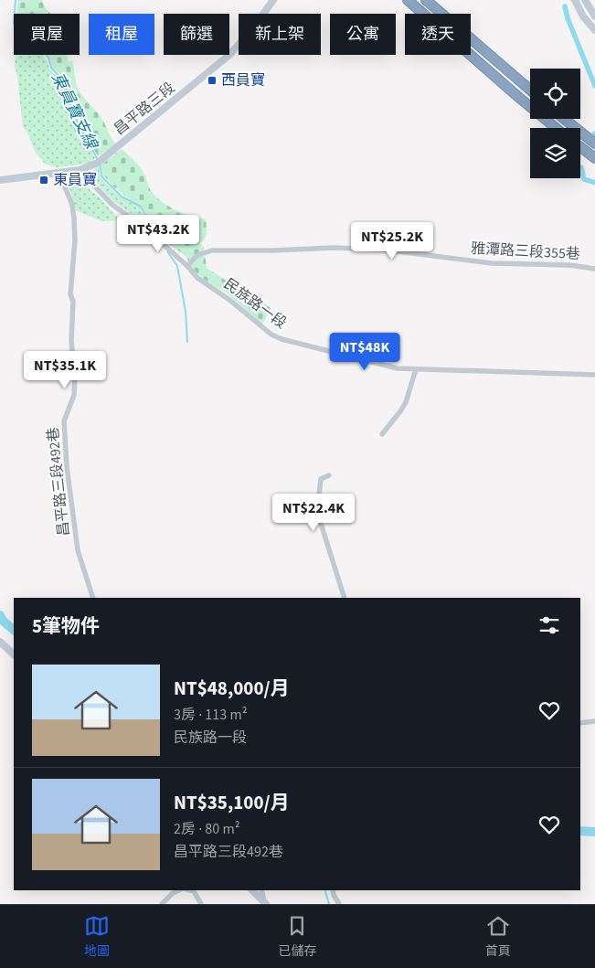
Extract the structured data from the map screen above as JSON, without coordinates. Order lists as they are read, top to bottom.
{
  "streets": {
    "street": [
      "昌平路三段",
      "雅潭路三段355巷",
      "民族路一段",
      "昌平路三段492巷"
    ]
  },
  "crossings": [
    ["昌平路三段", "民族路一段"],
    ["昌平路三段", "昌平路三段492巷"],
    ["雅潭路三段355巷", "民族路一段"]
  ],
  "water": ["東員寶支線"],
  "places": {
    "transit": ["西員寶", "東員寶"]
  },
  "page": {
    "chip": [
      "買屋",
      "租屋",
      "篩選",
      "新上架",
      "公寓",
      "透天"
    ],
    "price": [
      "NT$43.2K",
      "NT$25.2K",
      "NT$48K",
      "NT$35.1K",
      "NT$22.4K"
    ],
    "heading": "5筆物件",
    "list": [
      {
        "name": "NT$48,000/月",
        "note": "3房 · 113 m² · 民族路一段"
      },
      {
        "name": "NT$35,100/月",
        "note": "2房 · 80 m² · 昌平路三段492巷"
      }
    ],
    "tabs": ["地圖", "已儲存", "首頁"]
  }
}
